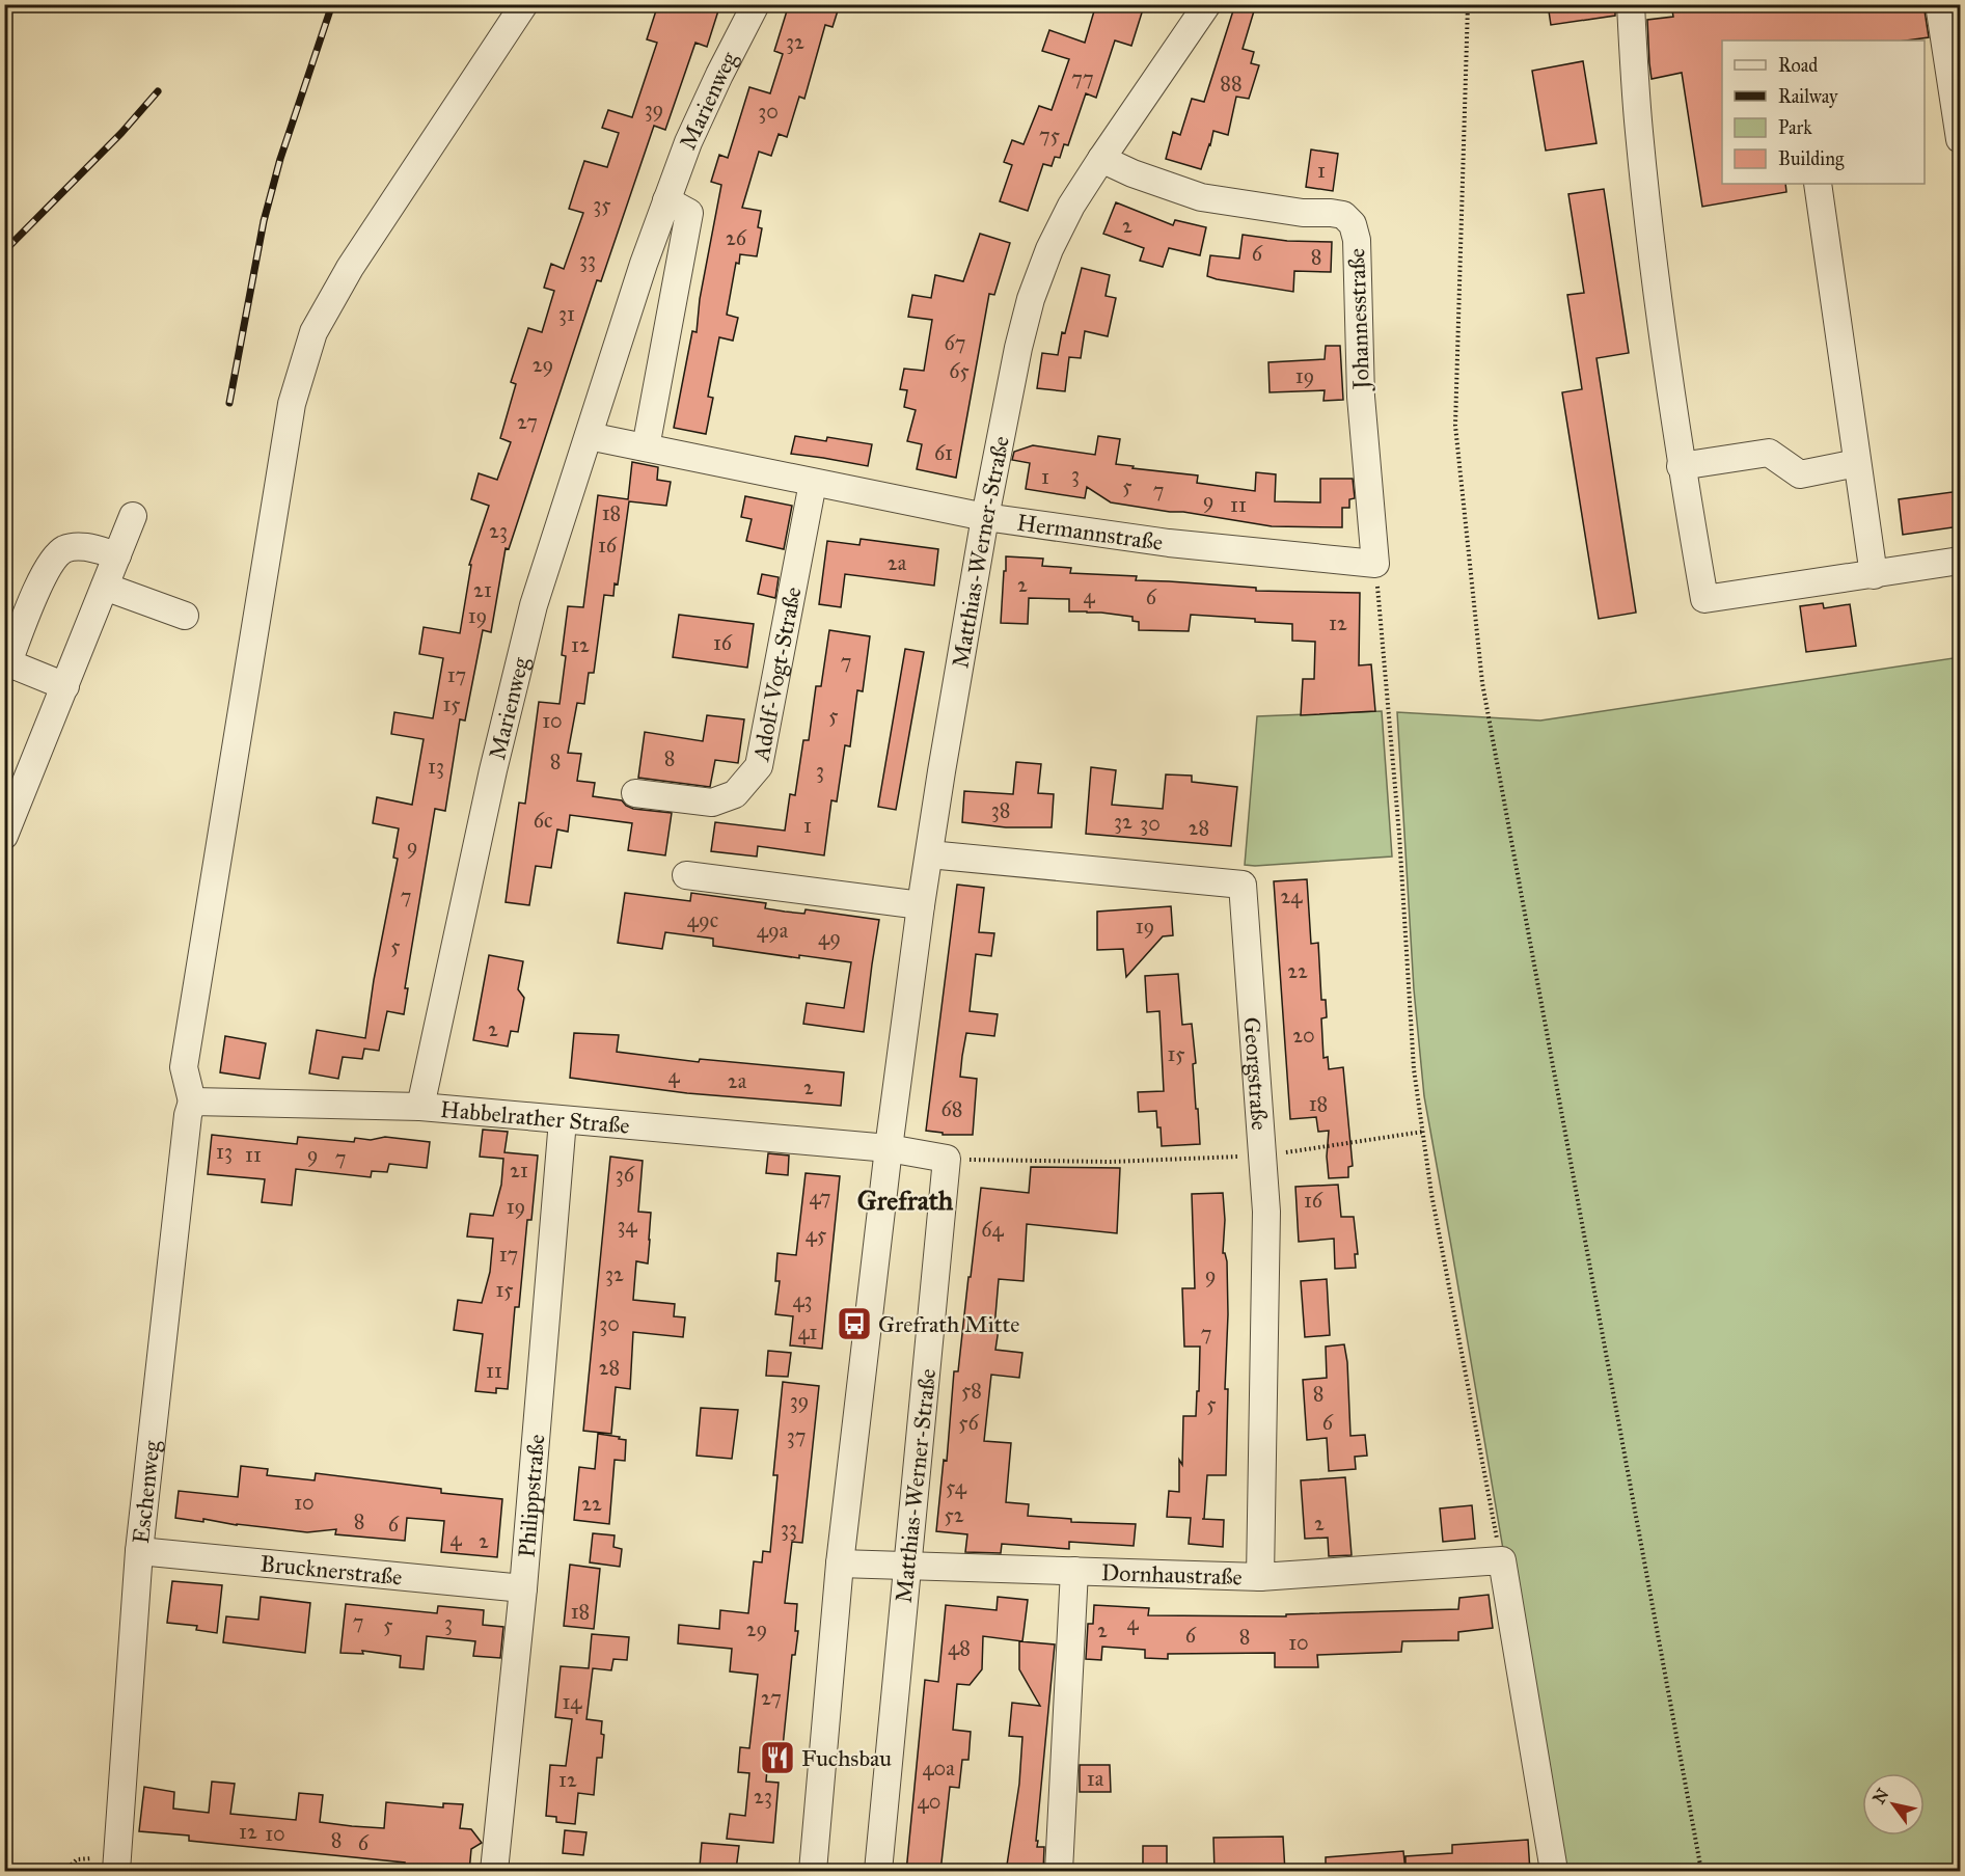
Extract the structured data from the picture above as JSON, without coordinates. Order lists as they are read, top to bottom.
{
  "streets": {
    "street": [
      "Marienweg",
      "Johannesstraße",
      "Hermannstraße",
      "Matthias-Werner-Straße",
      "Adolf-Vogt-Straße",
      "Georgstraße",
      "Habbelrather Straße",
      "Eschenweg",
      "Philippstraße",
      "Brucknerstraße",
      "Dornhaustraße"
    ]
  },
  "crossings": [
    ["Marienweg", "Hermannstraße"],
    ["Marienweg", "Habbelrather Straße"],
    ["Johannesstraße", "Hermannstraße"],
    ["Johannesstraße", "Matthias-Werner-Straße"],
    ["Hermannstraße", "Matthias-Werner-Straße"],
    ["Hermannstraße", "Adolf-Vogt-Straße"],
    ["Matthias-Werner-Straße", "Georgstraße"],
    ["Matthias-Werner-Straße", "Habbelrather Straße"],
    ["Matthias-Werner-Straße", "Dornhaustraße"],
    ["Georgstraße", "Dornhaustraße"],
    ["Habbelrather Straße", "Eschenweg"],
    ["Habbelrather Straße", "Philippstraße"],
    ["Eschenweg", "Brucknerstraße"],
    ["Philippstraße", "Brucknerstraße"]
  ],
  "districts": ["Grefrath"],
  "places": {
    "bus stop": ["Grefrath Mitte"],
    "restaurant": ["Fuchsbau"]
  },
  "house_numbers": [
    "32",
    "77",
    "88",
    "39",
    "30",
    "75",
    "1",
    "35",
    "2",
    "26",
    "6",
    "8",
    "33",
    "31",
    "67",
    "29",
    "65",
    "19",
    "27",
    "61",
    "3",
    "1",
    "5",
    "7",
    "9",
    "11",
    "18",
    "23",
    "16",
    "2a",
    "2",
    "21",
    "4",
    "6",
    "19",
    "12",
    "16",
    "12",
    "7",
    "17",
    "15",
    "5",
    "10",
    "8",
    "8",
    "13",
    "3",
    "38",
    "6c",
    "32",
    "30",
    "1",
    "28",
    "9",
    "7",
    "24",
    "49c",
    "19",
    "49a",
    "49",
    "5",
    "22",
    "2",
    "20",
    "15",
    "4",
    "2a",
    "2",
    "18",
    "68",
    "13",
    "11",
    "9",
    "7",
    "21",
    "36",
    "47",
    "16",
    "19",
    "34",
    "64",
    "45",
    "17",
    "32",
    "9",
    "15",
    "43",
    "30",
    "41",
    "7",
    "28",
    "11",
    "58",
    "8",
    "39",
    "5",
    "56",
    "6",
    "37",
    "54",
    "10",
    "22",
    "52",
    "8",
    "2",
    "6",
    "33",
    "4",
    "2",
    "18",
    "7",
    "3",
    "4",
    "5",
    "29",
    "2",
    "6",
    "8",
    "10",
    "48",
    "27",
    "14",
    "40a",
    "1a",
    "12",
    "23",
    "40",
    "12",
    "10",
    "8",
    "6"
  ],
  "legend": [
    "Road",
    "Railway",
    "Park",
    "Building"
  ],
  "north": "top left"
}
